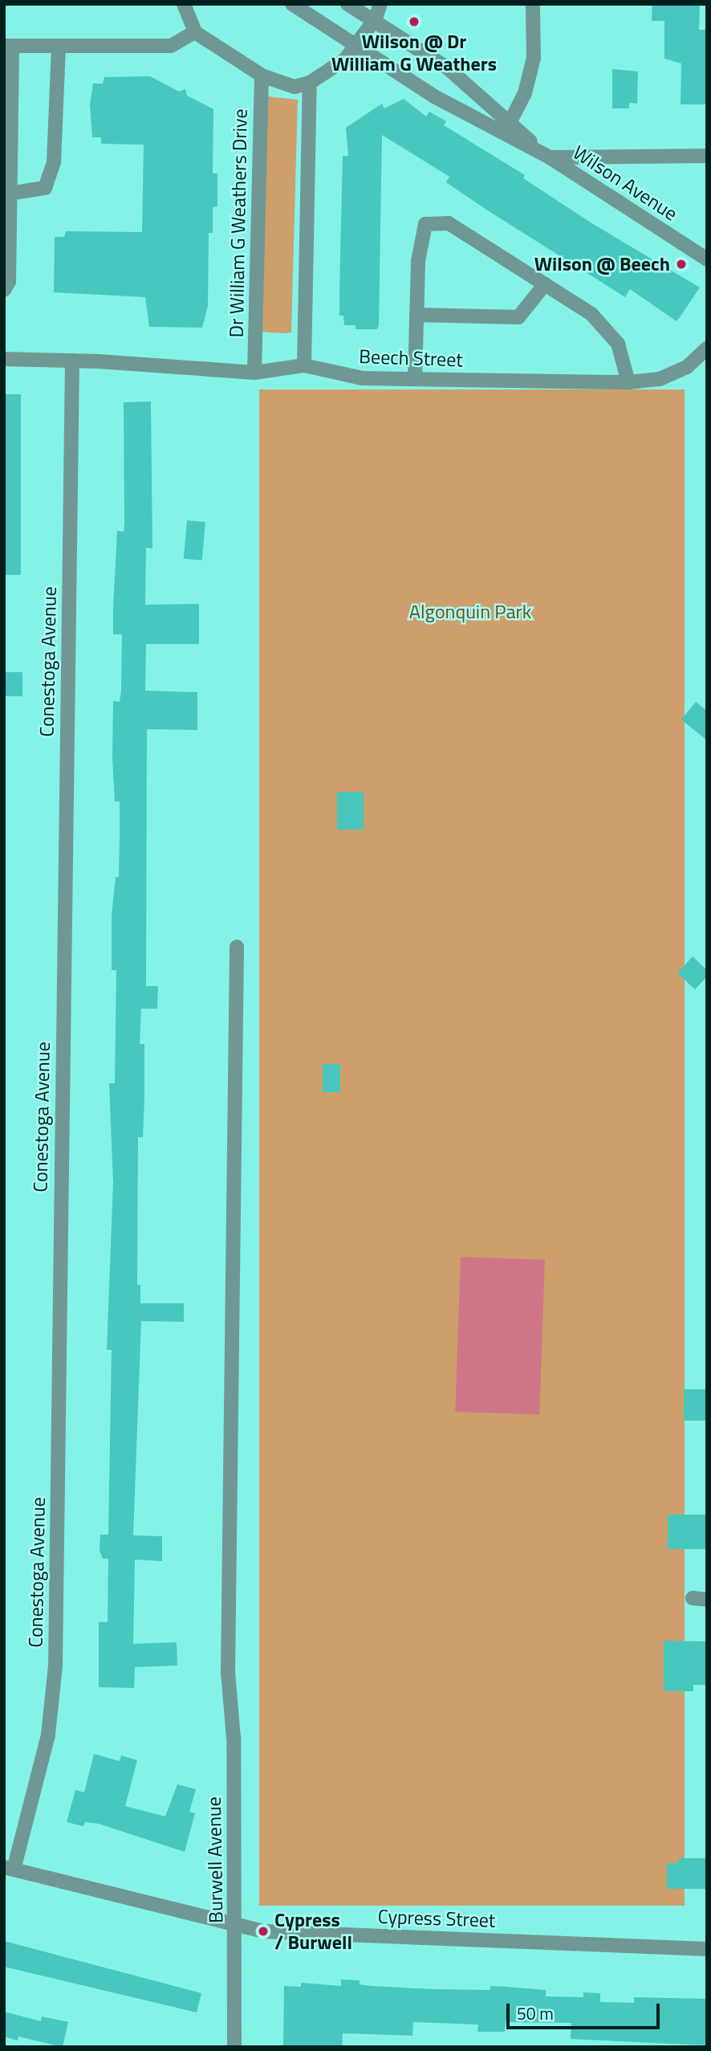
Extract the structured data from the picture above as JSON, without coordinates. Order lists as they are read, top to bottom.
{
  "streets": {
    "street": [
      "Wilson Avenue",
      "Dr William G Weathers Drive",
      "Beech Street",
      "Conestoga Avenue",
      "Burwell Avenue",
      "Cypress Street"
    ]
  },
  "crossings": [
    ["Dr William G Weathers Drive", "Beech Street"],
    ["Beech Street", "Conestoga Avenue"],
    ["Conestoga Avenue", "Cypress Street"],
    ["Burwell Avenue", "Cypress Street"]
  ],
  "parks": ["Algonquin Park"],
  "places": ["Wilson @ Dr William G Weathers", "Wilson @ Beech", "Cypress / Burwell"],
  "scale_bar": "50 m"
}
